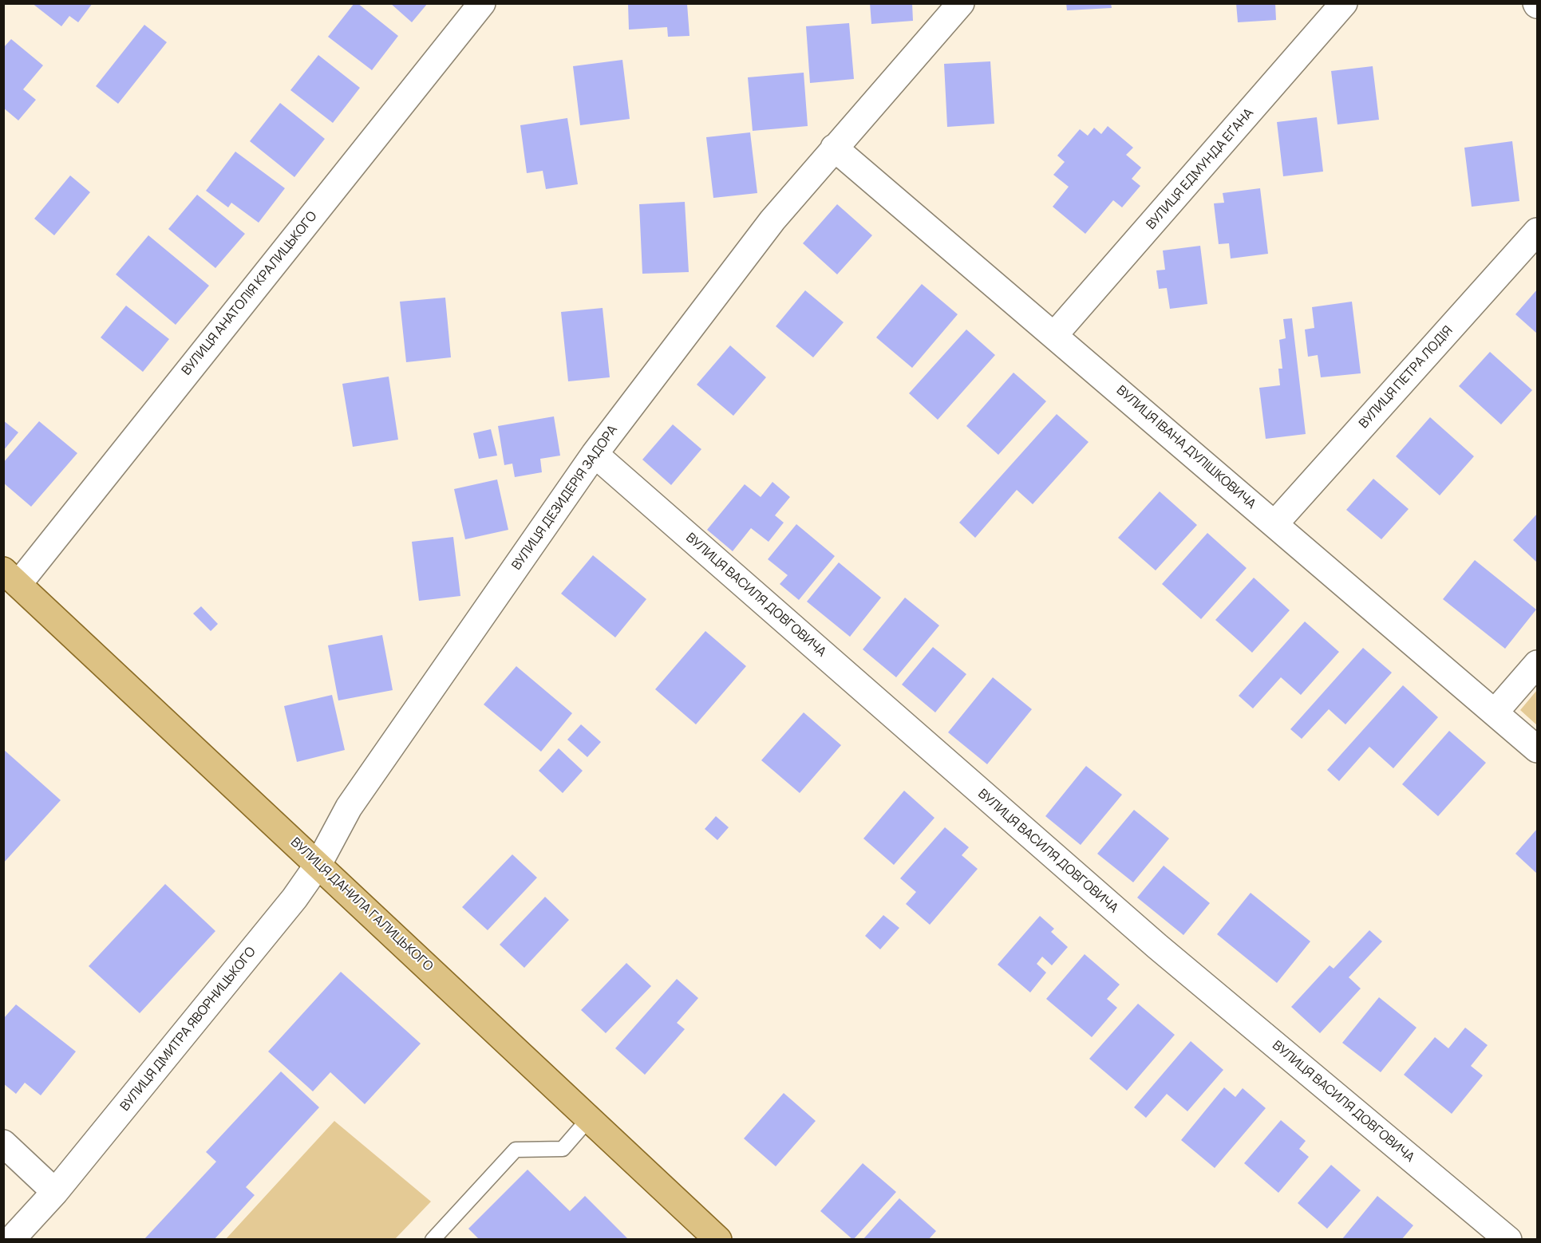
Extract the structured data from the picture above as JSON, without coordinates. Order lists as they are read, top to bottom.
{
  "streets": {
    "main road": ["ВУЛИЦЯ ДАНИЛА ГАЛИЦЬКОГО"],
    "street": [
      "ВУЛИЦЯ ЕДМУНДА ЕҐАНА",
      "ВУЛИЦЯ АНАТОЛІЯ КРАЛИЦЬКОГО",
      "ВУЛИЦЯ ПЕТРА ЛОДІЯ",
      "ВУЛИЦЯ ІВАНА ДУЛІШКОВИЧА",
      "ВУЛИЦЯ ДЕЗИДЕРІЯ ЗАДОРА",
      "ВУЛИЦЯ ВАСИЛЯ ДОВГОВИЧА",
      "ВУЛИЦЯ ДМИТРА ЯВОРНИЦЬКОГО"
    ]
  },
  "crossings": [
    ["ВУЛИЦЯ ЕДМУНДА ЕҐАНА", "ВУЛИЦЯ ІВАНА ДУЛІШКОВИЧА"],
    ["ВУЛИЦЯ АНАТОЛІЯ КРАЛИЦЬКОГО", "ВУЛИЦЯ ДАНИЛА ГАЛИЦЬКОГО"],
    ["ВУЛИЦЯ ПЕТРА ЛОДІЯ", "ВУЛИЦЯ ІВАНА ДУЛІШКОВИЧА"],
    ["ВУЛИЦЯ ІВАНА ДУЛІШКОВИЧА", "ВУЛИЦЯ ДЕЗИДЕРІЯ ЗАДОРА"],
    ["ВУЛИЦЯ ДЕЗИДЕРІЯ ЗАДОРА", "ВУЛИЦЯ ВАСИЛЯ ДОВГОВИЧА"],
    ["ВУЛИЦЯ ДЕЗИДЕРІЯ ЗАДОРА", "ВУЛИЦЯ ДАНИЛА ГАЛИЦЬКОГО"],
    ["ВУЛИЦЯ ДЕЗИДЕРІЯ ЗАДОРА", "ВУЛИЦЯ ДМИТРА ЯВОРНИЦЬКОГО"],
    ["ВУЛИЦЯ ДАНИЛА ГАЛИЦЬКОГО", "ВУЛИЦЯ ДМИТРА ЯВОРНИЦЬКОГО"]
  ]
}
